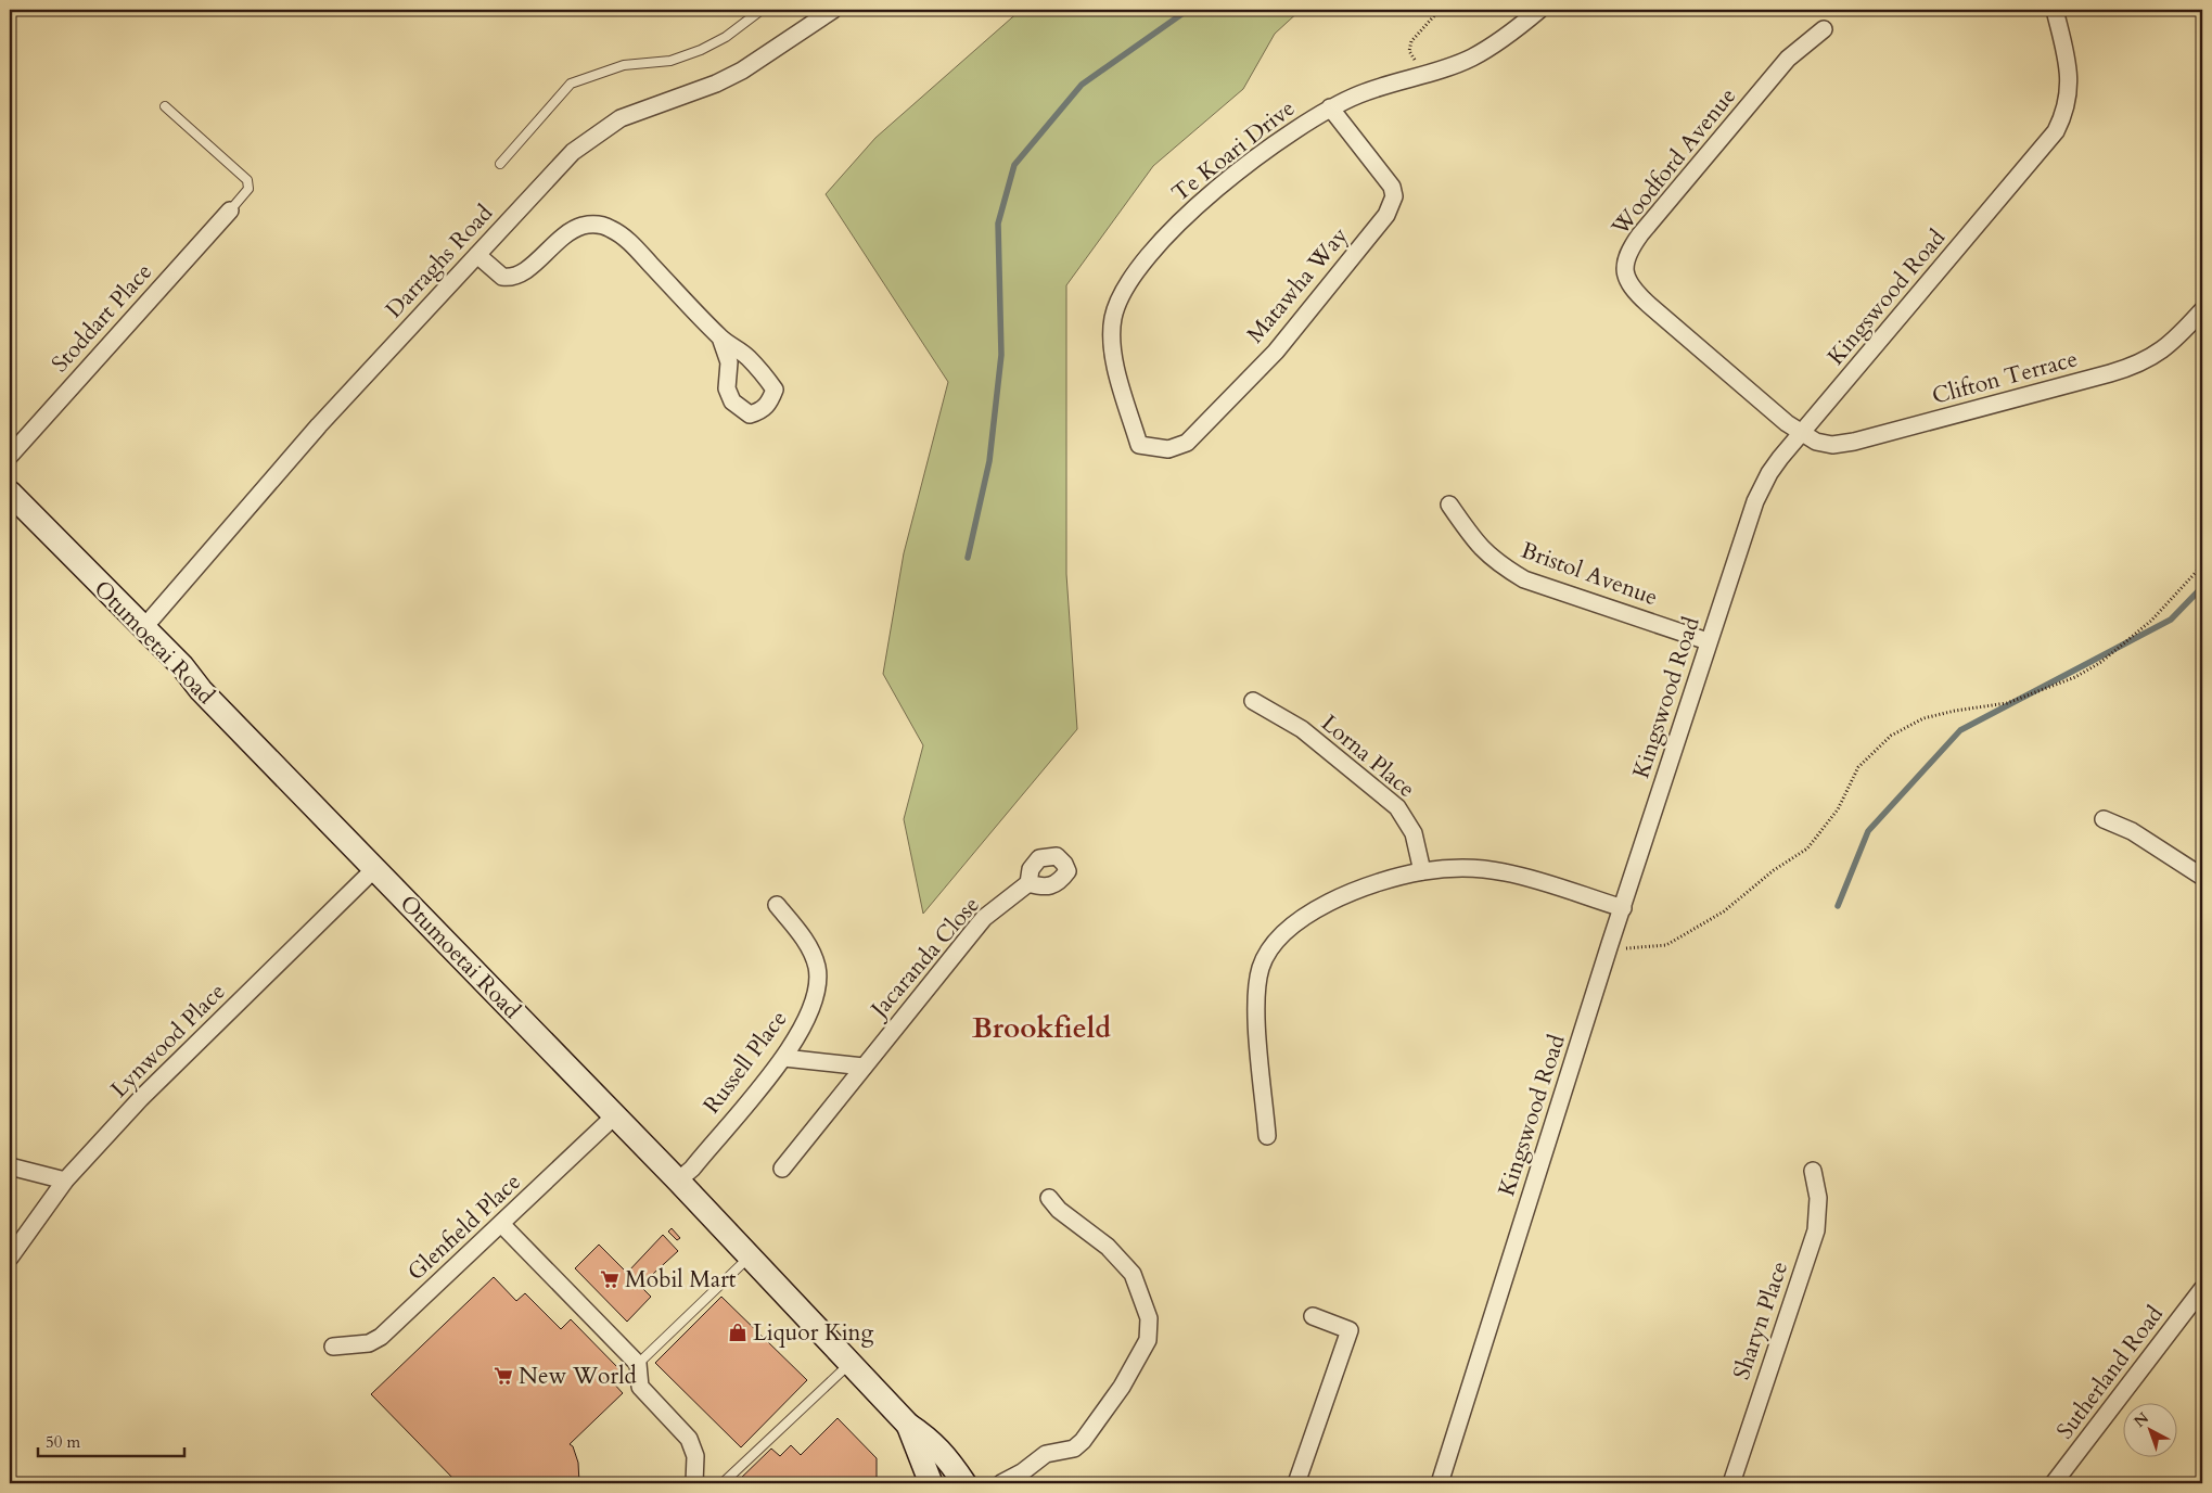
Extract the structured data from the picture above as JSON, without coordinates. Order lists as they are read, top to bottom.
{
  "streets": {
    "main road": ["Otumoetai Road"],
    "street": [
      "Te Koari Drive",
      "Woodford Avenue",
      "Darraghs Road",
      "Matawha Way",
      "Kingswood Road",
      "Stoddart Place",
      "Clifton Terrace",
      "Bristol Avenue",
      "Lorna Place",
      "Jacaranda Close",
      "Lynwood Place",
      "Russell Place",
      "Glenfield Place",
      "Sharyn Place",
      "Sutherland Road"
    ]
  },
  "crossings": [
    ["Te Koari Drive", "Matawha Way"],
    ["Woodford Avenue", "Kingswood Road"],
    ["Woodford Avenue", "Clifton Terrace"],
    ["Darraghs Road", "Otumoetai Road"],
    ["Kingswood Road", "Clifton Terrace"],
    ["Kingswood Road", "Bristol Avenue"],
    ["Otumoetai Road", "Lynwood Place"],
    ["Otumoetai Road", "Russell Place"],
    ["Otumoetai Road", "Glenfield Place"]
  ],
  "districts": ["Brookfield"],
  "places": {
    "supermarket": ["Mobil Mart", "New World"],
    "shop": ["Liquor King"]
  },
  "scale_bar": "50 m",
  "north": "top left"
}
